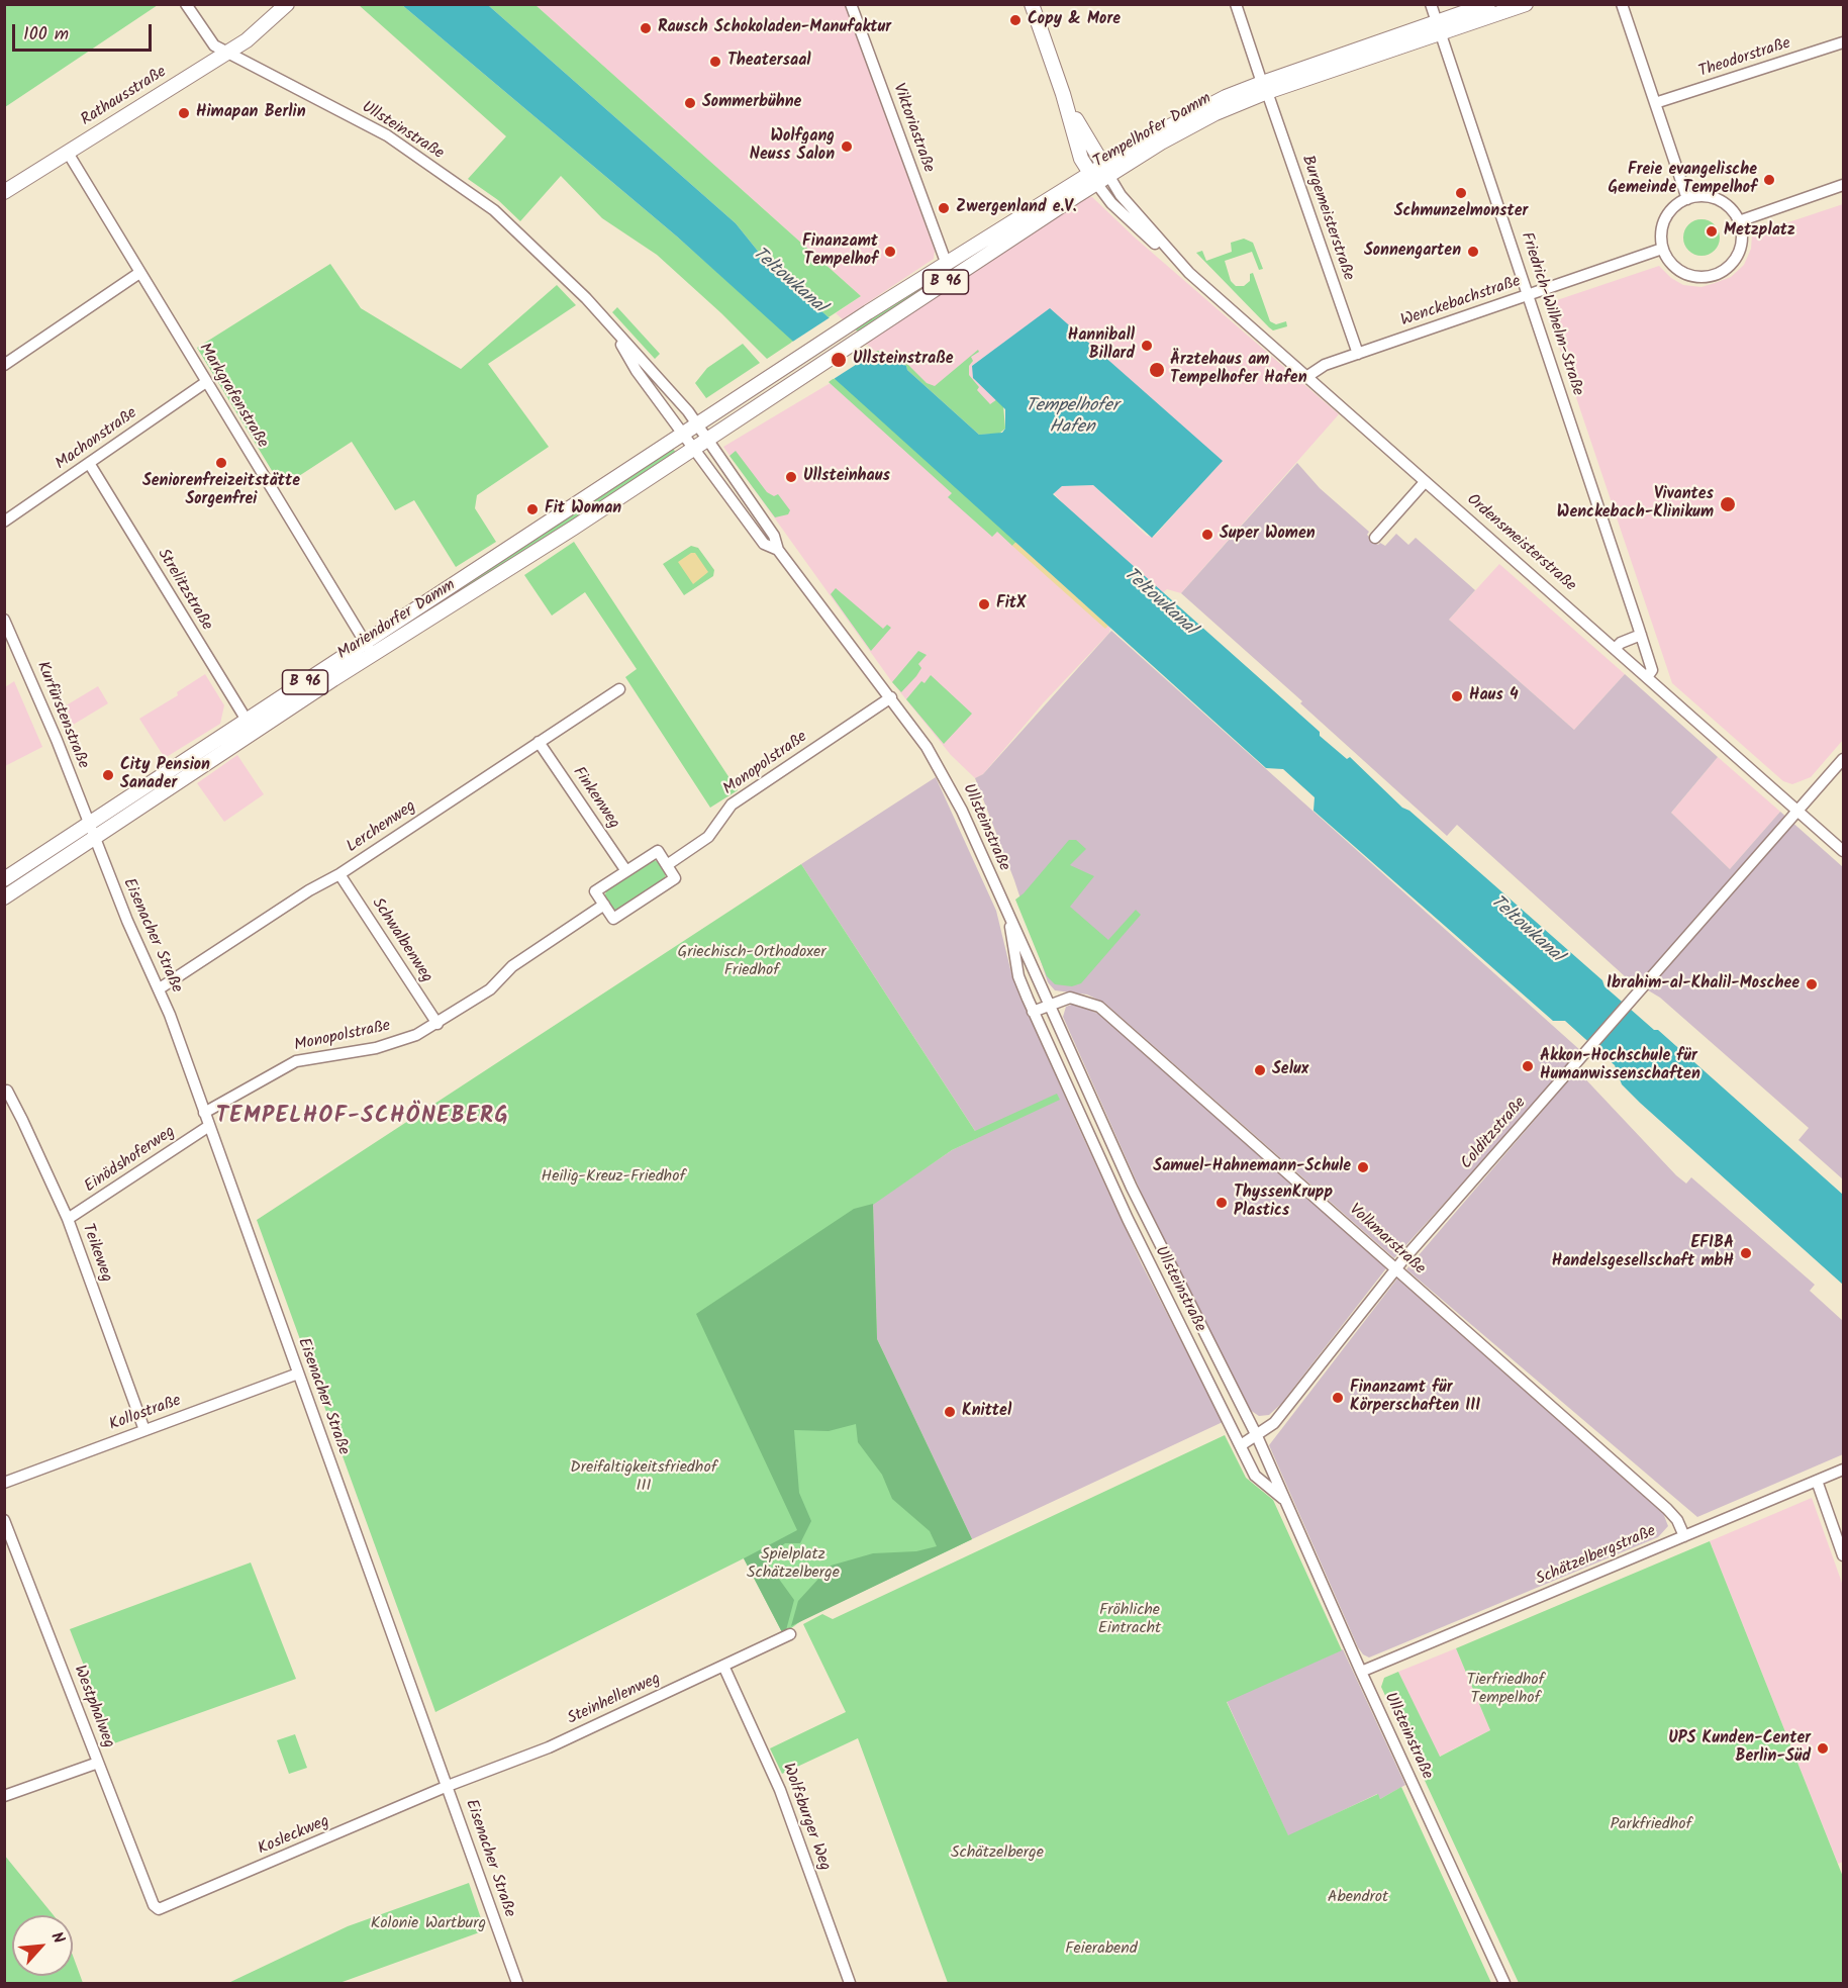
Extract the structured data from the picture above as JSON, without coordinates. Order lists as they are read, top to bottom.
{
  "streets": {
    "main road": [
      "Rathausstraße",
      "Tempelhofer Damm",
      "B 96",
      "Mariendorfer Damm"
    ],
    "street": [
      "Theodorstraße",
      "Viktoriastraße",
      "Ullsteinstraße",
      "Burgemeisterstraße",
      "Wenckebachstraße",
      "Friedrich-Wilhelm-Straße",
      "Markgrafenstraße",
      "Machonstraße",
      "Ordensmeisterstraße",
      "Strelitzstraße",
      "Kurfürstenstraße",
      "Monopolstraße",
      "Finkenweg",
      "Lerchenweg",
      "Eisenacher Straße",
      "Schwalbenweg",
      "Colditzstraße",
      "Einödshoferweg",
      "Volkmarstraße",
      "Teikeweg",
      "Kollostraße",
      "Schätzelbergstraße",
      "Steinhellenweg",
      "Westphalweg",
      "Wolfsburger Weg",
      "Kosleckweg"
    ]
  },
  "crossings": [
    ["Rathausstraße", "Ullsteinstraße"],
    ["Rathausstraße", "Markgrafenstraße"],
    ["Viktoriastraße", "Tempelhofer Damm"],
    ["Ullsteinstraße", "Mariendorfer Damm"],
    ["Ullsteinstraße", "Monopolstraße"],
    ["Ullsteinstraße", "Colditzstraße"],
    ["Ullsteinstraße", "Volkmarstraße"],
    ["Ullsteinstraße", "Schätzelbergstraße"],
    ["Tempelhofer Damm", "Burgemeisterstraße"],
    ["Tempelhofer Damm", "Friedrich-Wilhelm-Straße"],
    ["Tempelhofer Damm", "Ordensmeisterstraße"],
    ["Tempelhofer Damm", "Mariendorfer Damm"],
    ["Burgemeisterstraße", "Wenckebachstraße"],
    ["Wenckebachstraße", "Friedrich-Wilhelm-Straße"],
    ["Wenckebachstraße", "Ordensmeisterstraße"],
    ["Friedrich-Wilhelm-Straße", "Ordensmeisterstraße"],
    ["Markgrafenstraße", "Machonstraße"],
    ["Markgrafenstraße", "Mariendorfer Damm"],
    ["Machonstraße", "Strelitzstraße"],
    ["Ordensmeisterstraße", "Colditzstraße"],
    ["Strelitzstraße", "Mariendorfer Damm"],
    ["Mariendorfer Damm", "Kurfürstenstraße"],
    ["Mariendorfer Damm", "Eisenacher Straße"],
    ["Kurfürstenstraße", "Eisenacher Straße"],
    ["Monopolstraße", "Eisenacher Straße"],
    ["Monopolstraße", "Schwalbenweg"],
    ["Finkenweg", "Lerchenweg"],
    ["Lerchenweg", "Eisenacher Straße"],
    ["Lerchenweg", "Schwalbenweg"],
    ["Eisenacher Straße", "Einödshoferweg"],
    ["Eisenacher Straße", "Kollostraße"],
    ["Eisenacher Straße", "Steinhellenweg"],
    ["Eisenacher Straße", "Kosleckweg"],
    ["Colditzstraße", "Volkmarstraße"],
    ["Einödshoferweg", "Teikeweg"],
    ["Volkmarstraße", "Schätzelbergstraße"],
    ["Teikeweg", "Kollostraße"],
    ["Steinhellenweg", "Wolfsburger Weg"],
    ["Steinhellenweg", "Kosleckweg"],
    ["Westphalweg", "Kosleckweg"]
  ],
  "districts": ["TEMPELHOF-SCHÖNEBERG"],
  "water": ["Teltowkanal", "Tempelhofer Hafen"],
  "parks": [
    "Griechisch-Orthodoxer Friedhof",
    "Heilig-Kreuz-Friedhof",
    "Dreifaltigkeitsfriedhof III",
    "Spielplatz Schätzelberge",
    "Fröhliche Eintracht",
    "Tierfriedhof Tempelhof",
    "Parkfriedhof",
    "Schätzelberge",
    "Abendrot",
    "Kolonie Wartburg",
    "Feierabend"
  ],
  "places": [
    "Copy & More",
    "Rausch Schokoladen-Manufaktur",
    "Theatersaal",
    "Sommerbühne",
    "Himapan Berlin",
    "Wolfgang Neuss Salon",
    "Freie evangelische Gemeinde Tempelhof",
    "Schmunzelmonster",
    "Zwergenland e.V.",
    "Metzplatz",
    "Finanzamt Tempelhof",
    "Sonnengarten",
    "Hanniball Billard",
    "Ullsteinstraße",
    "Ärztehaus am Tempelhofer Hafen",
    "Seniorenfreizeitstätte Sorgenfrei",
    "Ullsteinhaus",
    "Vivantes Wenckebach-Klinikum",
    "Fit Woman",
    "Super Women",
    "FitX",
    "Haus 4",
    "City Pension Sanader",
    "Ibrahim-al-Khalil-Moschee",
    "Akkon-Hochschule für Humanwissenschaften",
    "Selux",
    "Samuel-Hahnemann-Schule",
    "ThyssenKrupp Plastics",
    "EFIBA Handelsgesellschaft mbH",
    "Finanzamt für Körperschaften III",
    "Knittel",
    "UPS Kunden-Center Berlin-Süd"
  ],
  "scale_bar": "100 m",
  "north": "top right"
}
